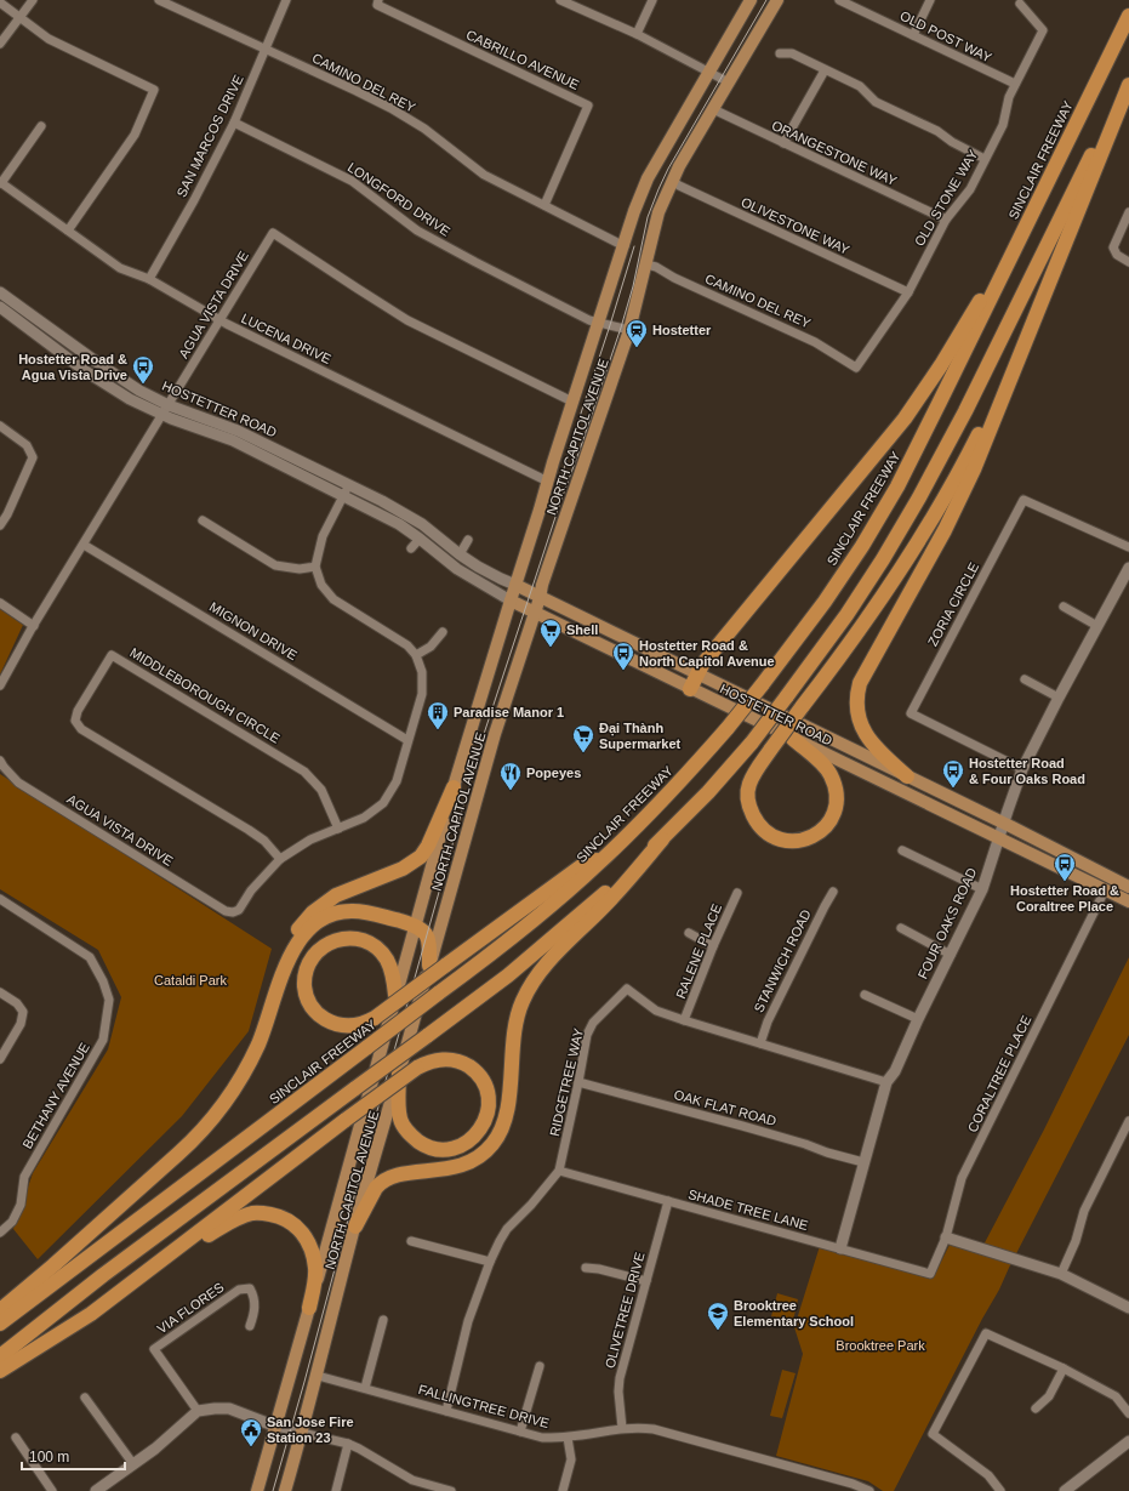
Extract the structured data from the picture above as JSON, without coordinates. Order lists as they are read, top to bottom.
{
  "streets": {
    "highway": ["SINCLAIR FREEWAY"],
    "main road": ["HOSTETTER ROAD", "NORTH CAPITOL AVENUE"],
    "street": [
      "OLD POST WAY",
      "CABRILLO AVENUE",
      "CAMINO DEL REY",
      "SAN MARCOS DRIVE",
      "ORANGESTONE WAY",
      "OLD STONE WAY",
      "LONGFORD DRIVE",
      "OLIVESTONE WAY",
      "AGUA VISTA DRIVE",
      "LUCENA DRIVE",
      "ZORIA CIRCLE",
      "MIGNON DRIVE",
      "MIDDLEBOROUGH CIRCLE",
      "FOUR OAKS ROAD",
      "RALENE PLACE",
      "STANWICH ROAD",
      "CORALTREE PLACE",
      "RIDGETREE WAY",
      "BETHANY AVENUE",
      "OAK FLAT ROAD",
      "SHADE TREE LANE",
      "VIA FLORES",
      "OLIVETREE DRIVE",
      "FALLINGTREE DRIVE"
    ]
  },
  "crossings": [
    ["OLD POST WAY", "OLD STONE WAY"],
    ["CABRILLO AVENUE", "CAMINO DEL REY"],
    ["CAMINO DEL REY", "SAN MARCOS DRIVE"],
    ["CAMINO DEL REY", "OLD STONE WAY"],
    ["CAMINO DEL REY", "NORTH CAPITOL AVENUE"],
    ["SAN MARCOS DRIVE", "LONGFORD DRIVE"],
    ["SAN MARCOS DRIVE", "LUCENA DRIVE"],
    ["ORANGESTONE WAY", "OLD STONE WAY"],
    ["ORANGESTONE WAY", "NORTH CAPITOL AVENUE"],
    ["OLD STONE WAY", "OLIVESTONE WAY"],
    ["LONGFORD DRIVE", "NORTH CAPITOL AVENUE"],
    ["OLIVESTONE WAY", "NORTH CAPITOL AVENUE"],
    ["AGUA VISTA DRIVE", "LUCENA DRIVE"],
    ["AGUA VISTA DRIVE", "HOSTETTER ROAD"],
    ["AGUA VISTA DRIVE", "NORTH CAPITOL AVENUE"],
    ["AGUA VISTA DRIVE", "MIGNON DRIVE"],
    ["AGUA VISTA DRIVE", "MIDDLEBOROUGH CIRCLE"],
    ["LUCENA DRIVE", "NORTH CAPITOL AVENUE"],
    ["HOSTETTER ROAD", "NORTH CAPITOL AVENUE"],
    ["HOSTETTER ROAD", "FOUR OAKS ROAD"],
    ["HOSTETTER ROAD", "CORALTREE PLACE"],
    ["NORTH CAPITOL AVENUE", "FALLINGTREE DRIVE"],
    ["ZORIA CIRCLE", "FOUR OAKS ROAD"],
    ["FOUR OAKS ROAD", "RIDGETREE WAY"],
    ["FOUR OAKS ROAD", "OAK FLAT ROAD"],
    ["FOUR OAKS ROAD", "SHADE TREE LANE"],
    ["RALENE PLACE", "RIDGETREE WAY"],
    ["STANWICH ROAD", "RIDGETREE WAY"],
    ["CORALTREE PLACE", "SHADE TREE LANE"],
    ["RIDGETREE WAY", "OAK FLAT ROAD"],
    ["RIDGETREE WAY", "SHADE TREE LANE"],
    ["RIDGETREE WAY", "FALLINGTREE DRIVE"],
    ["SHADE TREE LANE", "OLIVETREE DRIVE"],
    ["OLIVETREE DRIVE", "FALLINGTREE DRIVE"]
  ],
  "parks": ["Cataldi Park", "Brooktree Park"],
  "places": {
    "station": ["Hostetter"],
    "bus stop": [
      "Hostetter Road & Agua Vista Drive",
      "Hostetter Road & North Capitol Avenue",
      "Hostetter Road & Four Oaks Road",
      "Hostetter Road & Coraltree Place"
    ],
    "supermarket": ["Shell", "Đại Thành Supermarket"],
    "building": ["Paradise Manor 1"],
    "restaurant": ["Popeyes"],
    "school or university": ["Brooktree Elementary School"],
    "public building": ["San Jose Fire Station 23"]
  },
  "scale_bar": "100 m"
}
